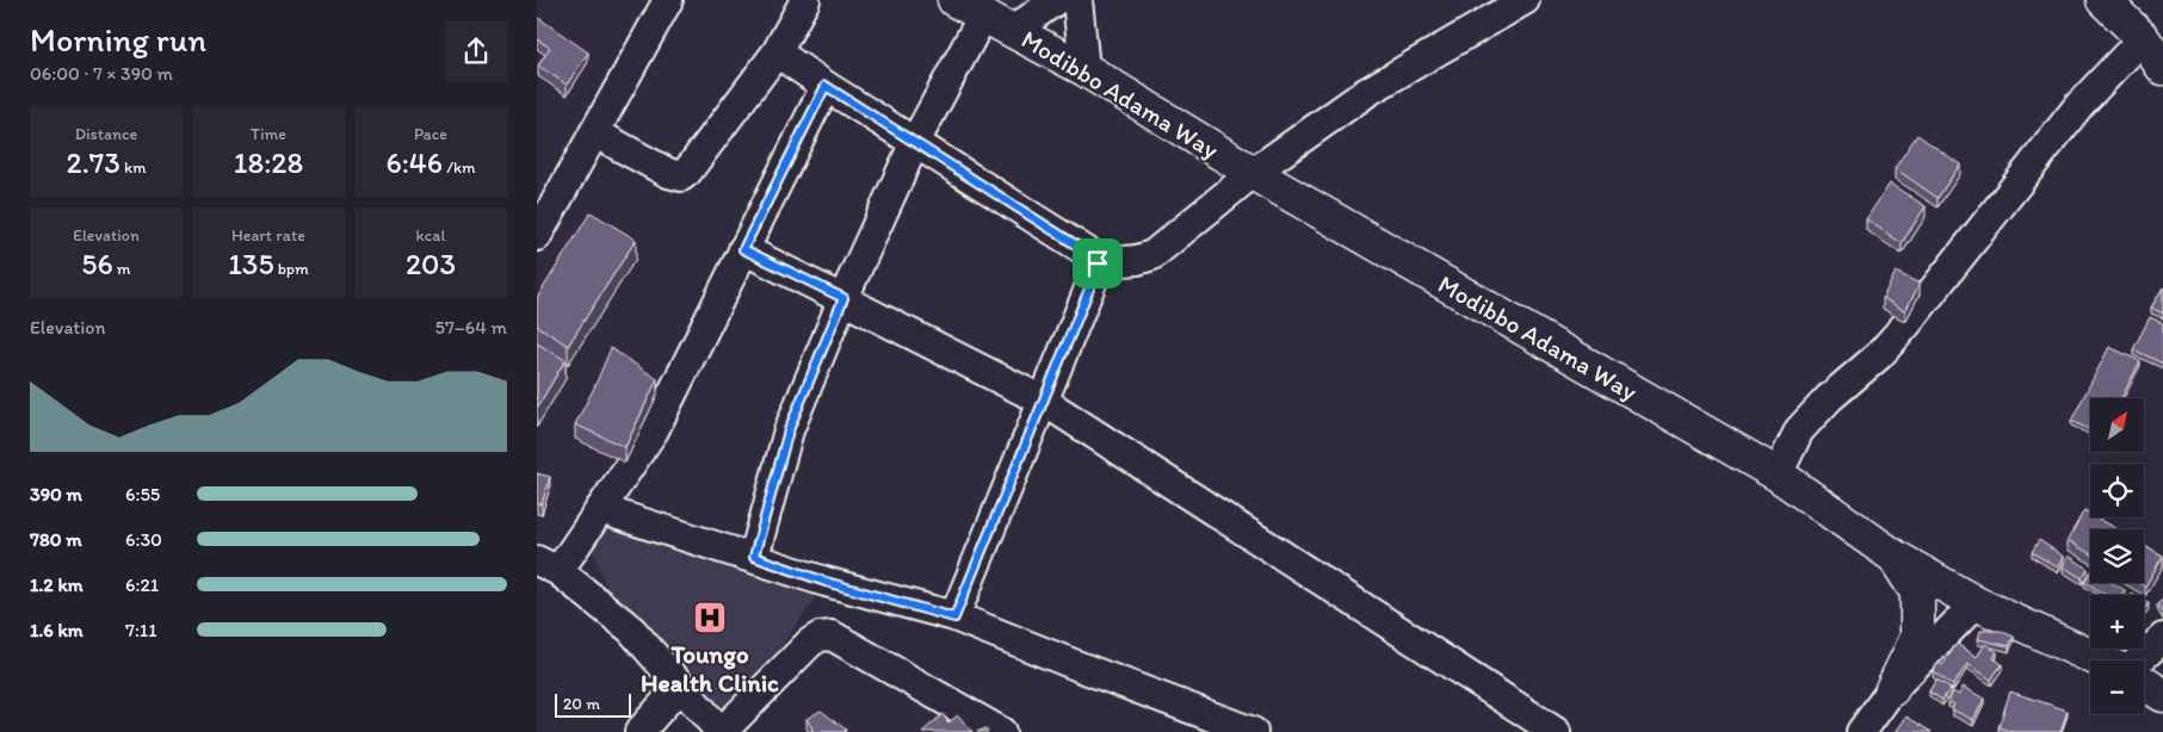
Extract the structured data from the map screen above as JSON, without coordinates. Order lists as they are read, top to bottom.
{
  "streets": {
    "main road": ["Modibbo Adama Way"]
  },
  "places": {
    "hospital": ["Toungo Health Clinic"]
  },
  "scale_bar": "20 m",
  "north": "top right",
  "page": {
    "heading": ["Morning run", "06:00 · 7 × 390 m"],
    "stats": [
      ["Distance", "2.73 km"],
      ["Time", "18:28"],
      ["Pace", "6:46 /km"],
      ["Elevation", "56 m"],
      ["Heart rate", "135 bpm"],
      ["kcal", "203"]
    ],
    "chart": ["Elevation", "57–64 m"],
    "map_buttons": ["+", "−"],
    "list": [
      {
        "name": "390 m",
        "note": "6:55"
      },
      {
        "name": "780 m",
        "note": "6:30"
      },
      {
        "name": "1.2 km",
        "note": "6:21"
      },
      {
        "name": "1.6 km",
        "note": "7:11"
      }
    ],
    "scale": "20 m"
  }
}
